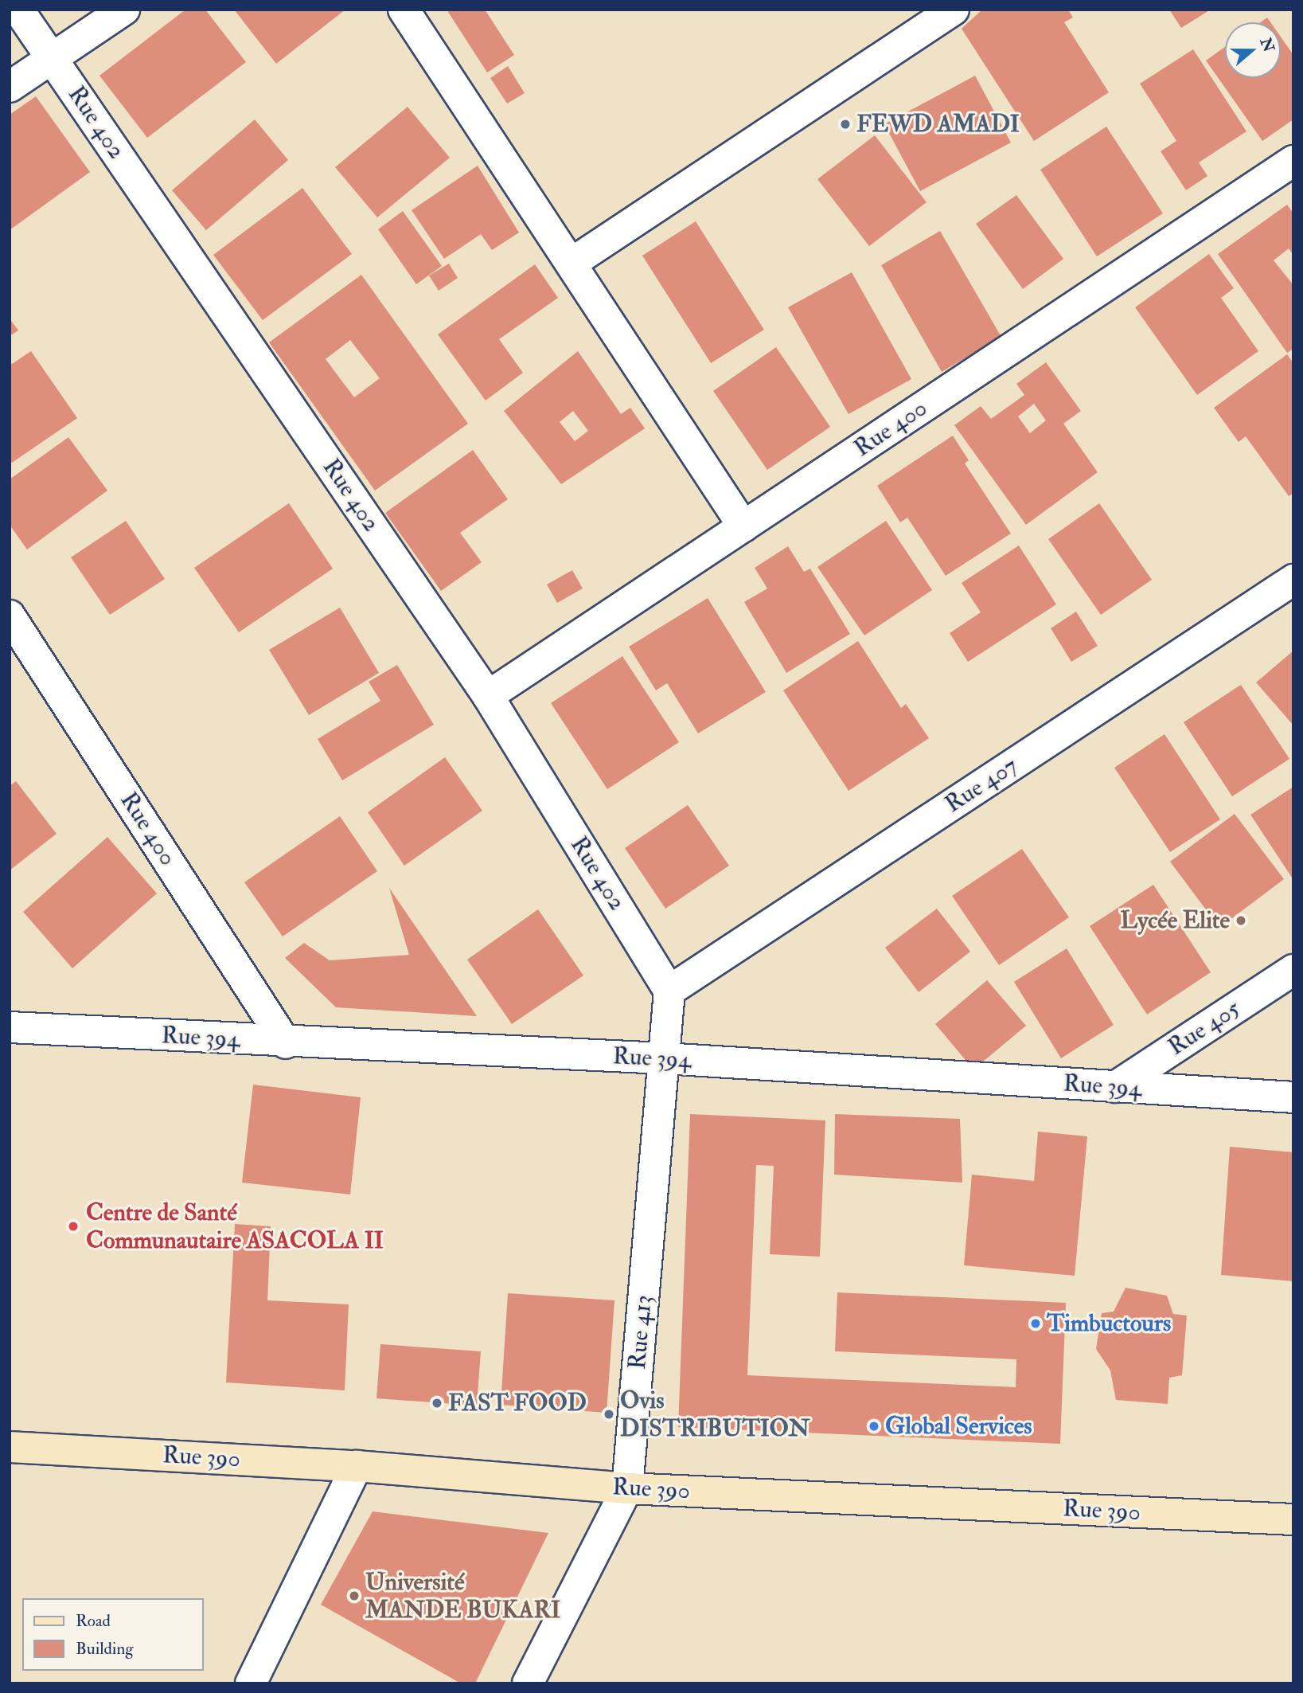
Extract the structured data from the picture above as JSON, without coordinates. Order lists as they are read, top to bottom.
{
  "streets": {
    "street": [
      "Rue 402",
      "Rue 400",
      "Rue 407",
      "Rue 405",
      "Rue 394",
      "Rue 413",
      "Rue 390"
    ]
  },
  "crossings": [
    ["Rue 402", "Rue 400"],
    ["Rue 402", "Rue 407"],
    ["Rue 402", "Rue 413"],
    ["Rue 400", "Rue 394"],
    ["Rue 407", "Rue 413"],
    ["Rue 405", "Rue 394"],
    ["Rue 394", "Rue 413"],
    ["Rue 413", "Rue 390"]
  ],
  "places": [
    "FEWD AMADI",
    "Lycée Elite",
    "Centre de Santé Communautaire ASACOLA II",
    "Timbuctours",
    "FAST FOOD",
    "Ovis DISTRIBUTION",
    "Global Services",
    "Université MANDE BUKARI"
  ],
  "legend": ["Road", "Building"],
  "north": "right"
}
